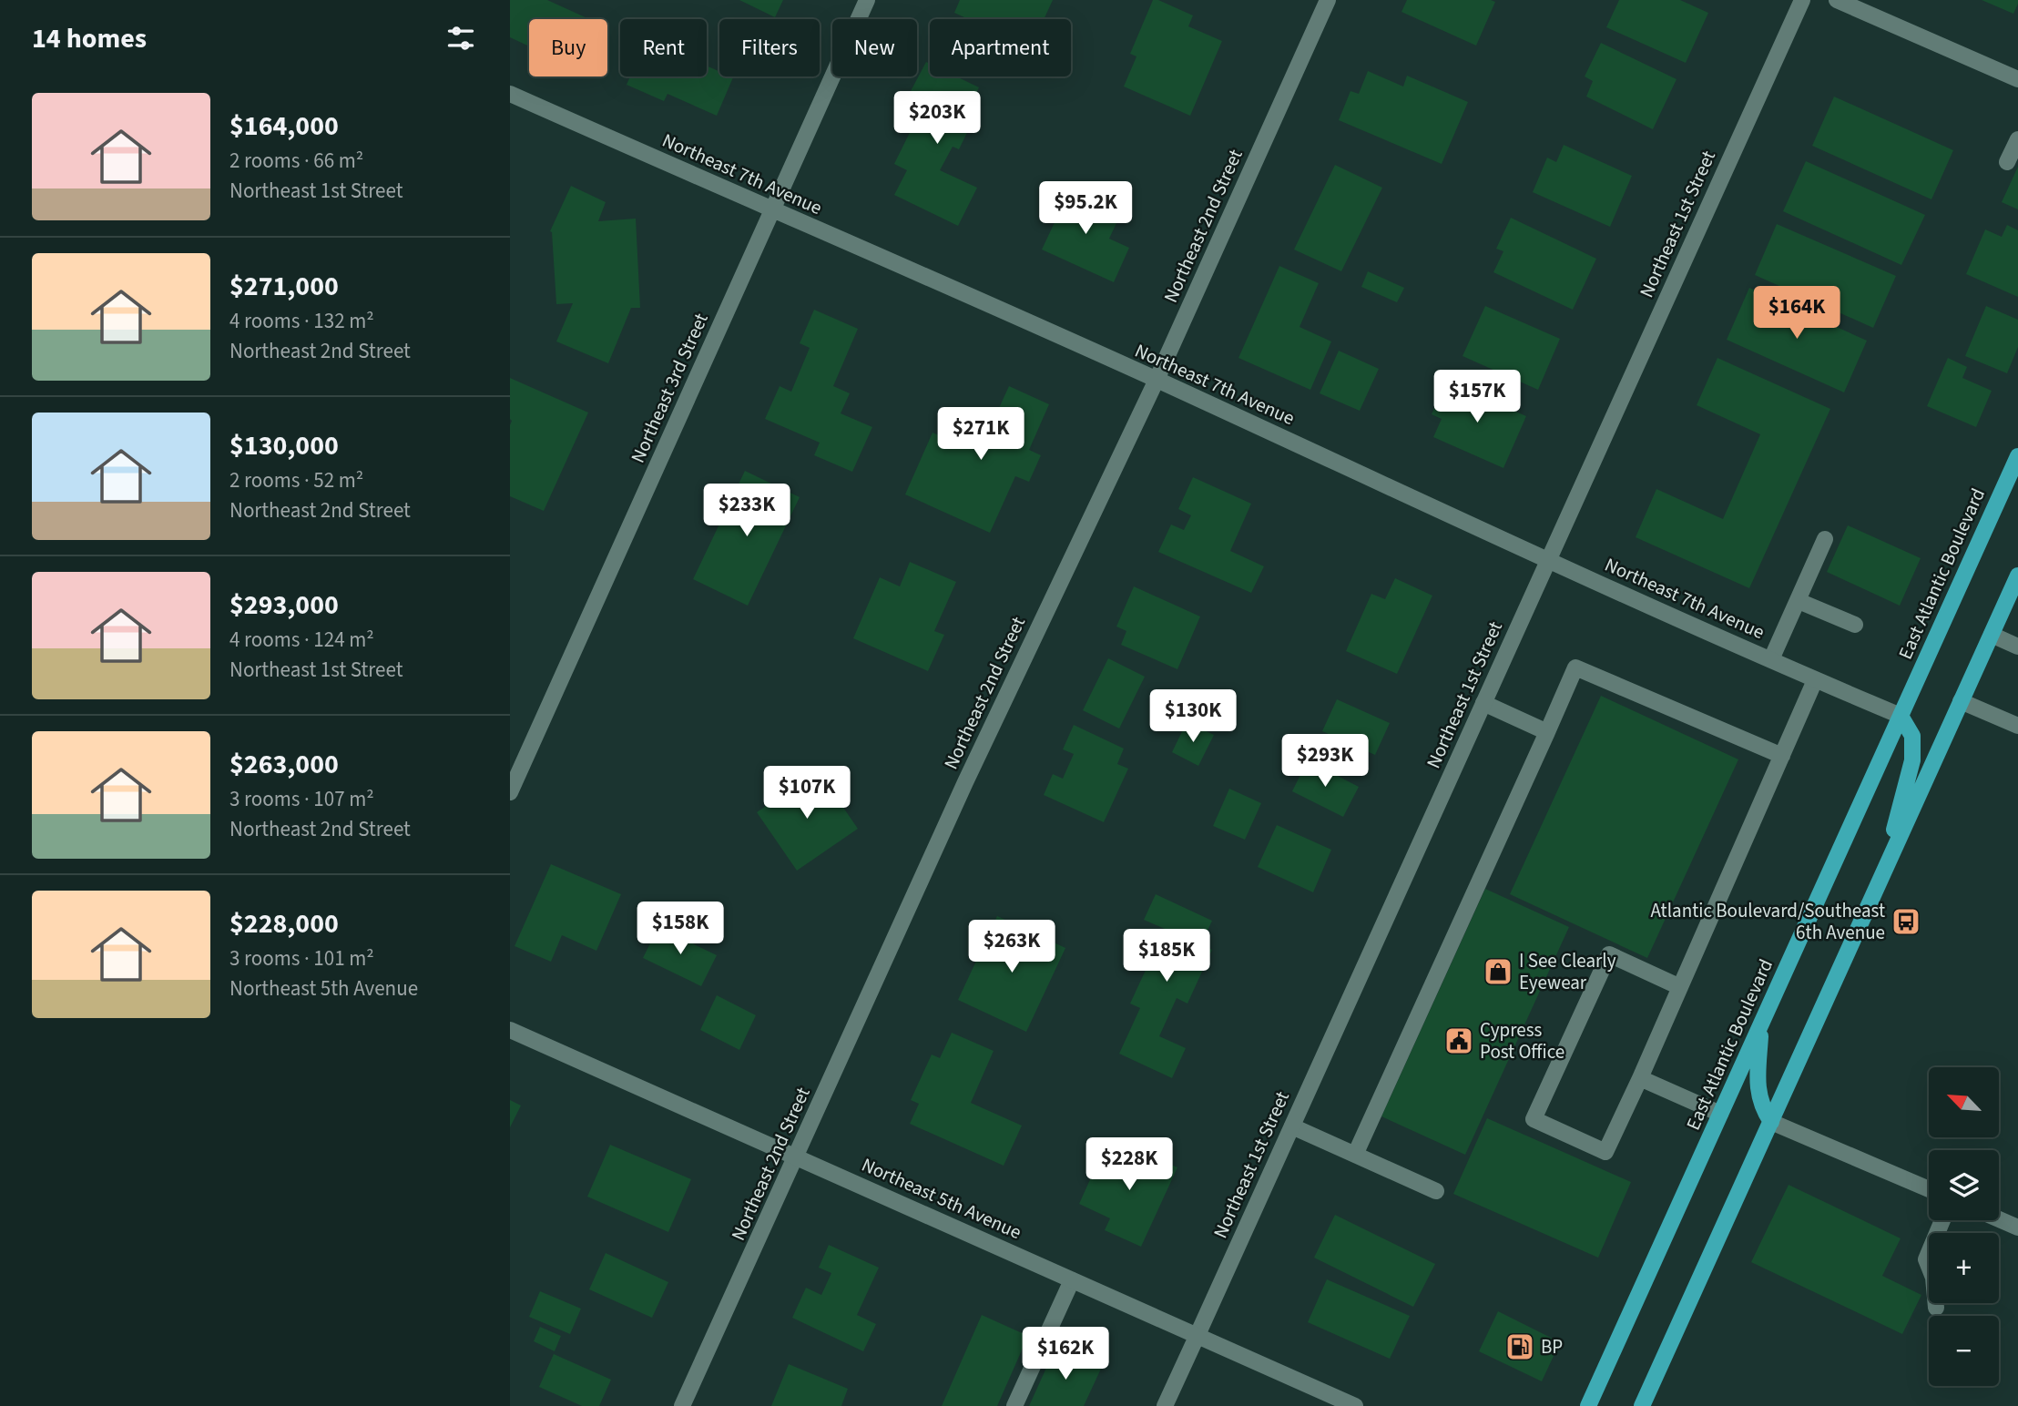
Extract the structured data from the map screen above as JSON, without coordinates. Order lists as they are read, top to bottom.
{
  "streets": {
    "main road": ["East Atlantic Boulevard"],
    "street": [
      "Northeast 7th Avenue",
      "Northeast 1st Street",
      "Northeast 2nd Street",
      "Northeast 3rd Street",
      "Northeast 5th Avenue"
    ]
  },
  "crossings": [
    ["Northeast 7th Avenue", "Northeast 1st Street"],
    ["Northeast 7th Avenue", "Northeast 2nd Street"],
    ["Northeast 7th Avenue", "Northeast 3rd Street"],
    ["Northeast 7th Avenue", "East Atlantic Boulevard"],
    ["Northeast 1st Street", "Northeast 5th Avenue"],
    ["Northeast 2nd Street", "Northeast 5th Avenue"]
  ],
  "places": {
    "bus stop": ["Atlantic Boulevard/Southeast 6th Avenue"],
    "shop": ["I See Clearly Eyewear"],
    "public building": ["Cypress Post Office"],
    "fuel station": ["BP"]
  },
  "north": "top left",
  "page": {
    "heading": "14 homes",
    "chip": [
      "Buy",
      "Rent",
      "Filters",
      "New",
      "Apartment"
    ],
    "list": [
      {
        "name": "$164,000",
        "note": "2 rooms · 66 m² · Northeast 1st Street"
      },
      {
        "name": "$271,000",
        "note": "4 rooms · 132 m² · Northeast 2nd Street"
      },
      {
        "name": "$130,000",
        "note": "2 rooms · 52 m² · Northeast 2nd Street"
      },
      {
        "name": "$293,000",
        "note": "4 rooms · 124 m² · Northeast 1st Street"
      },
      {
        "name": "$263,000",
        "note": "3 rooms · 107 m² · Northeast 2nd Street"
      },
      {
        "name": "$228,000",
        "note": "3 rooms · 101 m² · Northeast 5th Avenue"
      }
    ],
    "price": [
      "$203K",
      "$95.2K",
      "$164K",
      "$157K",
      "$271K",
      "$233K",
      "$130K",
      "$293K",
      "$107K",
      "$158K",
      "$263K",
      "$185K",
      "$228K",
      "$162K"
    ],
    "map_buttons": ["+", "−"]
  }
}
